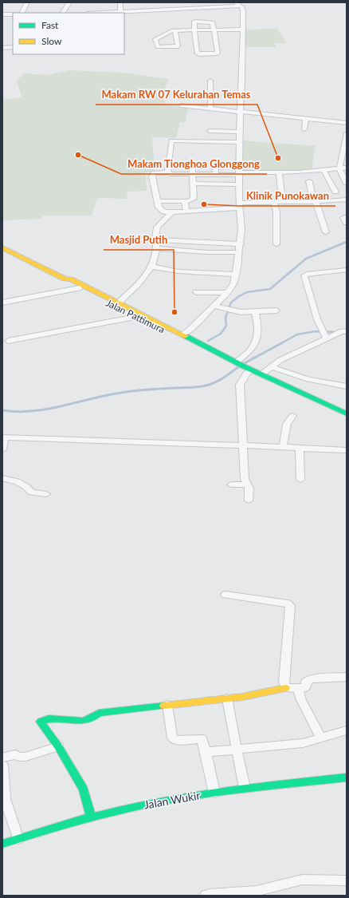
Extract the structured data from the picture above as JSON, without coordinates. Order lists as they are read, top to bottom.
{
  "streets": {
    "main road": ["Jalan Pattimura", "Jalan Wukir"]
  },
  "places": [
    "Makam Tionghoa Glonggong",
    "Makam RW 07 Kelurahan Temas",
    "Klinik Punokawan",
    "Masjid Putih"
  ],
  "legend": ["Fast", "Slow"]
}
